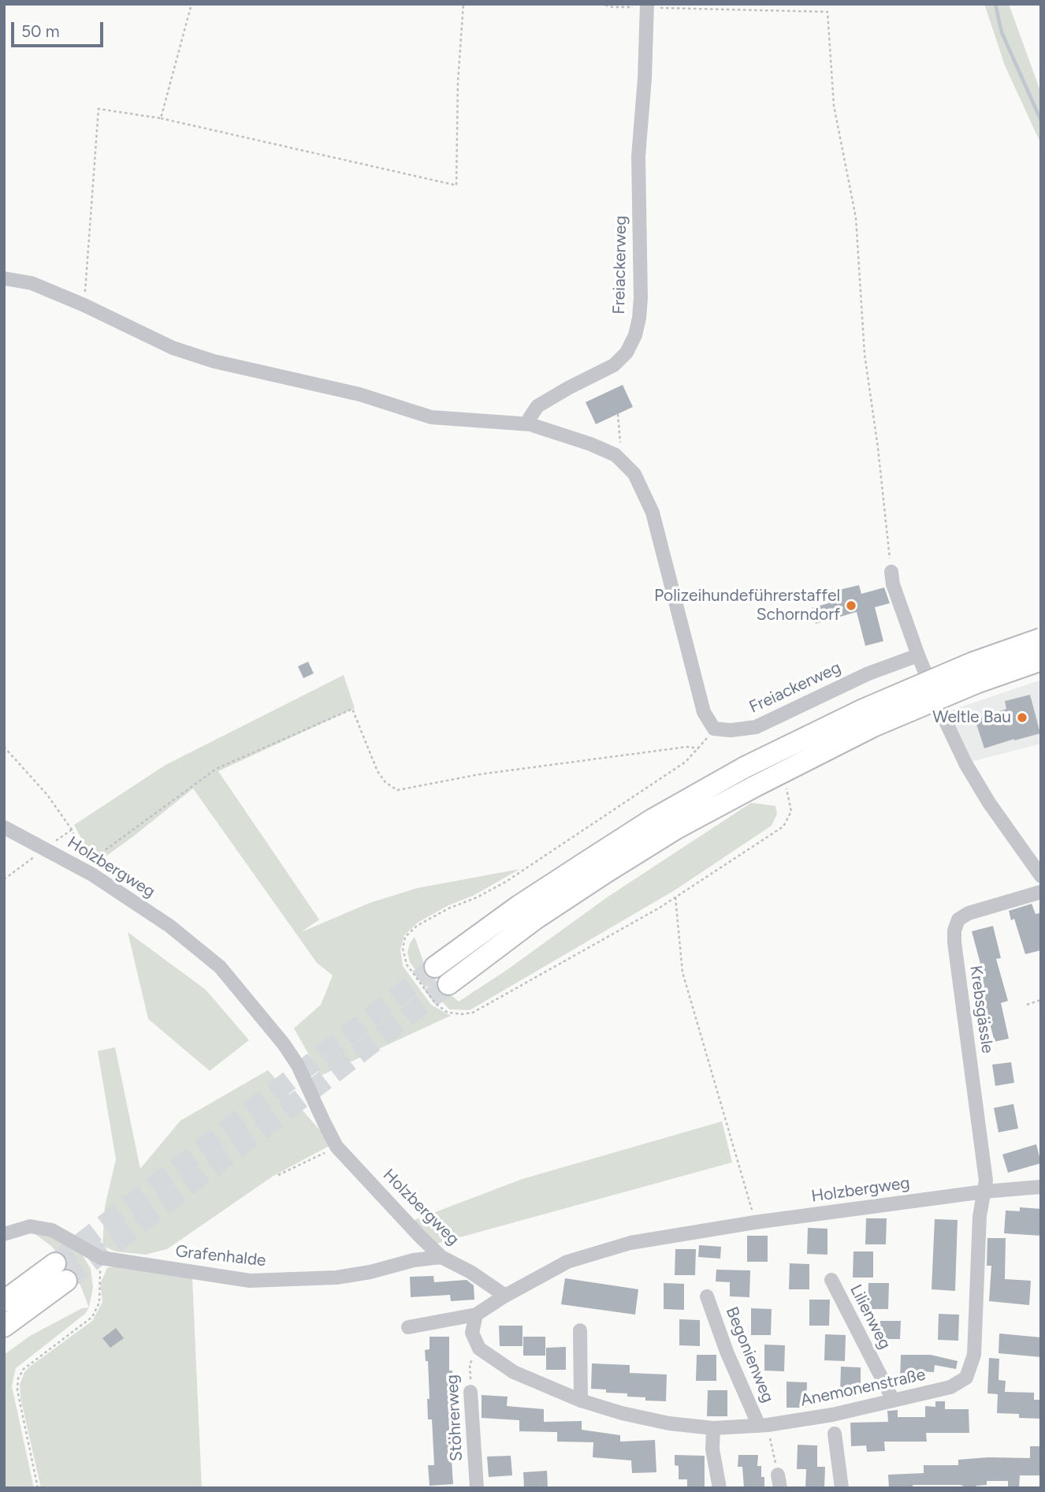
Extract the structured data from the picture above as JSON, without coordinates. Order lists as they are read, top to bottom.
{
  "streets": {
    "street": [
      "Freiackerweg",
      "Holzbergweg",
      "Krebsgässle",
      "Grafenhalde",
      "Lilienweg",
      "Begonienweg",
      "Anemonenstraße",
      "Stöhrerweg"
    ]
  },
  "crossings": [
    ["Holzbergweg", "Krebsgässle"],
    ["Holzbergweg", "Grafenhalde"],
    ["Holzbergweg", "Anemonenstraße"],
    ["Krebsgässle", "Anemonenstraße"],
    ["Lilienweg", "Anemonenstraße"],
    ["Begonienweg", "Anemonenstraße"],
    ["Anemonenstraße", "Stöhrerweg"]
  ],
  "places": ["Polizeihundeführerstaffel Schorndorf", "Weltle Bau"],
  "scale_bar": "50 m"
}
